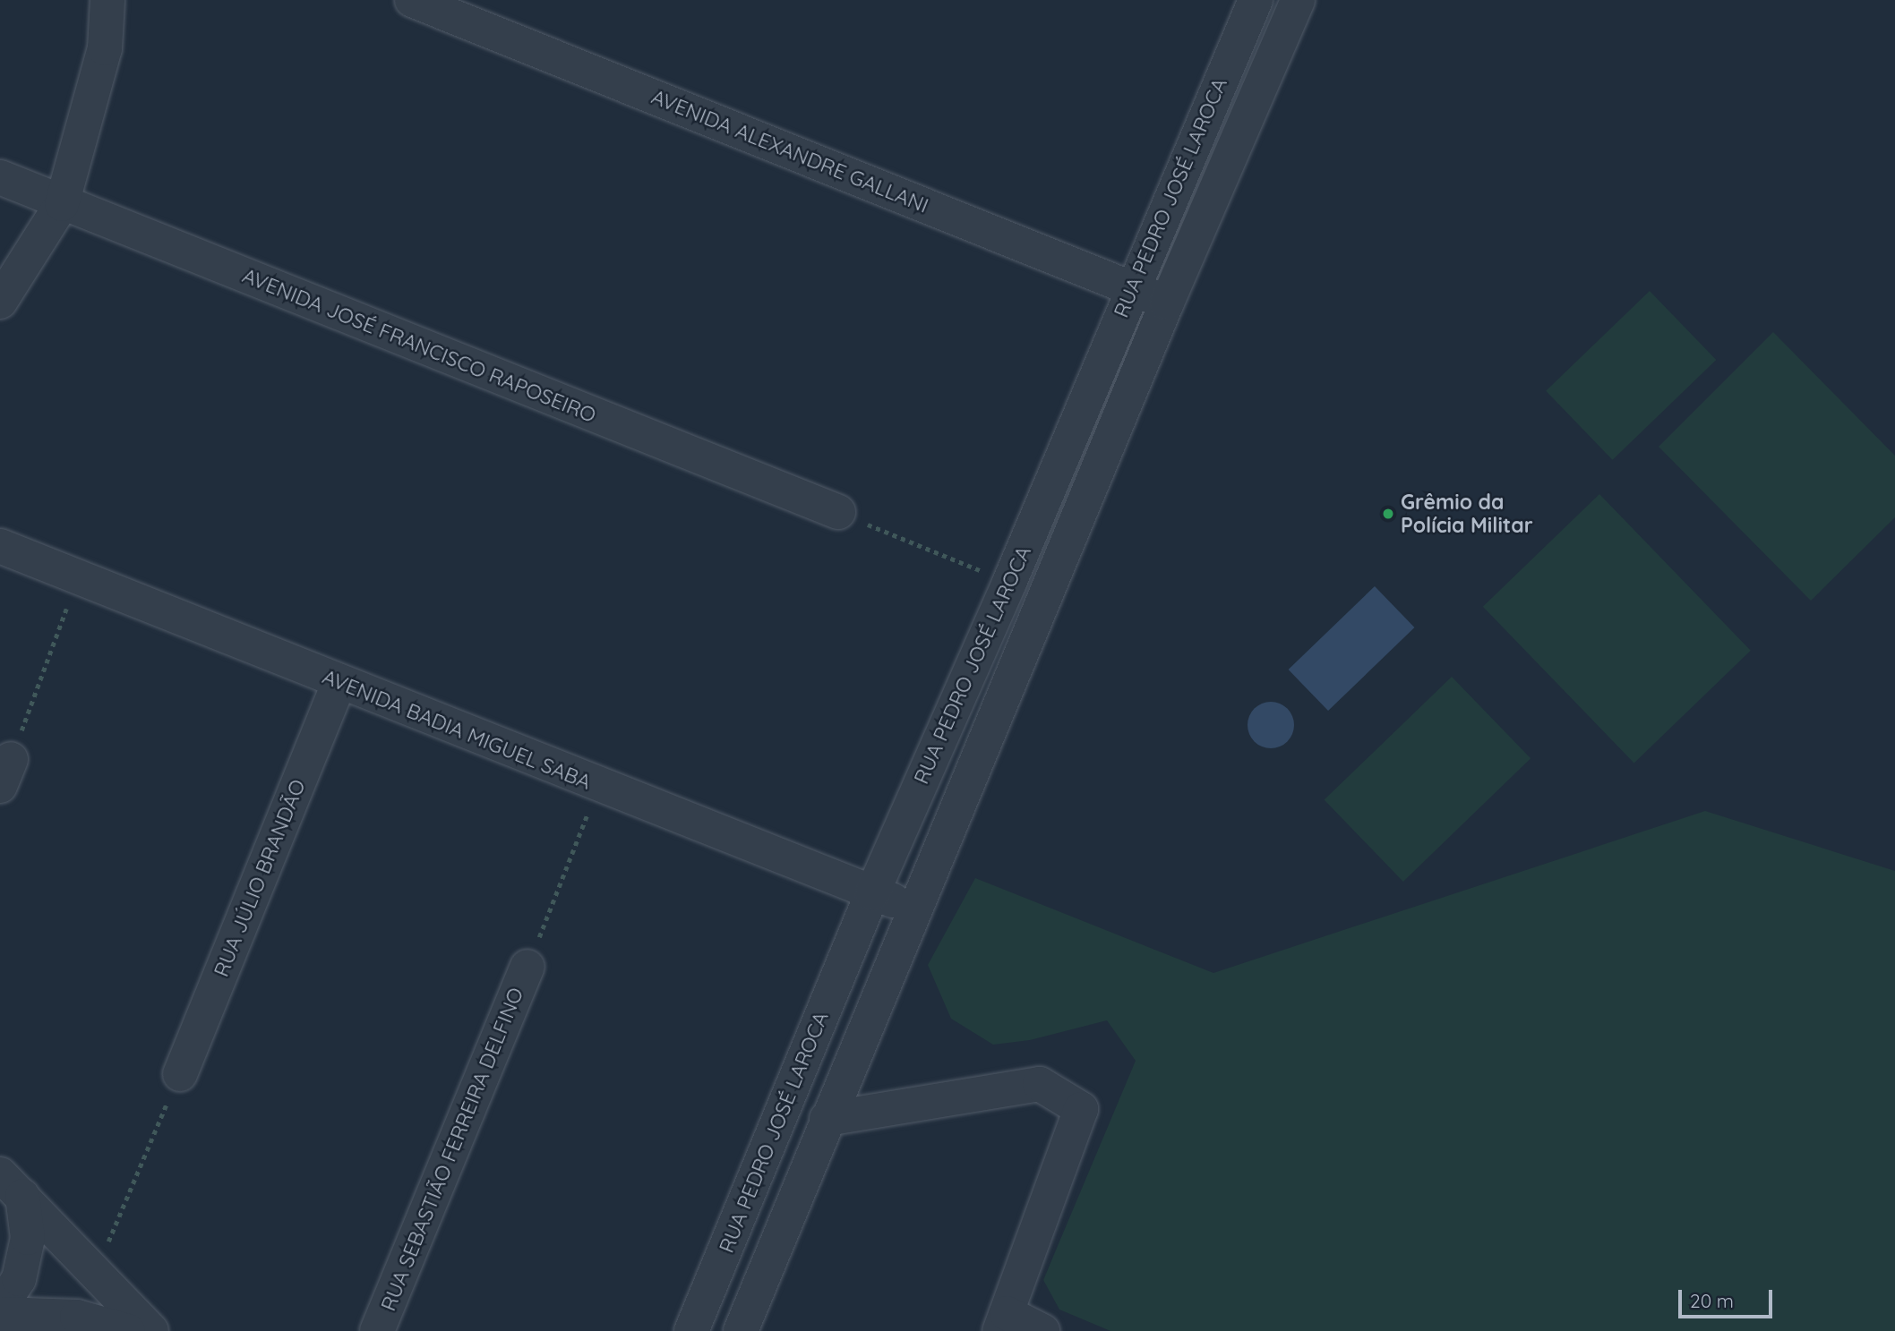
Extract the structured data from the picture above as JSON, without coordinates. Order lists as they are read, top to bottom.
{
  "streets": {
    "street": [
      "AVENIDA ALEXANDRE GALLANI",
      "RUA PEDRO JOSÉ LAROCA",
      "AVENIDA JOSÉ FRANCISCO RAPOSEIRO",
      "AVENIDA BADIA MIGUEL SABA",
      "RUA JÚLIO BRANDÃO",
      "RUA SEBASTIÃO FERREIRA DELFINO"
    ]
  },
  "crossings": [
    ["AVENIDA ALEXANDRE GALLANI", "RUA PEDRO JOSÉ LAROCA"],
    ["RUA PEDRO JOSÉ LAROCA", "AVENIDA BADIA MIGUEL SABA"],
    ["AVENIDA BADIA MIGUEL SABA", "RUA JÚLIO BRANDÃO"]
  ],
  "places": ["Grêmio da Polícia Militar"],
  "scale_bar": "20 m"
}
